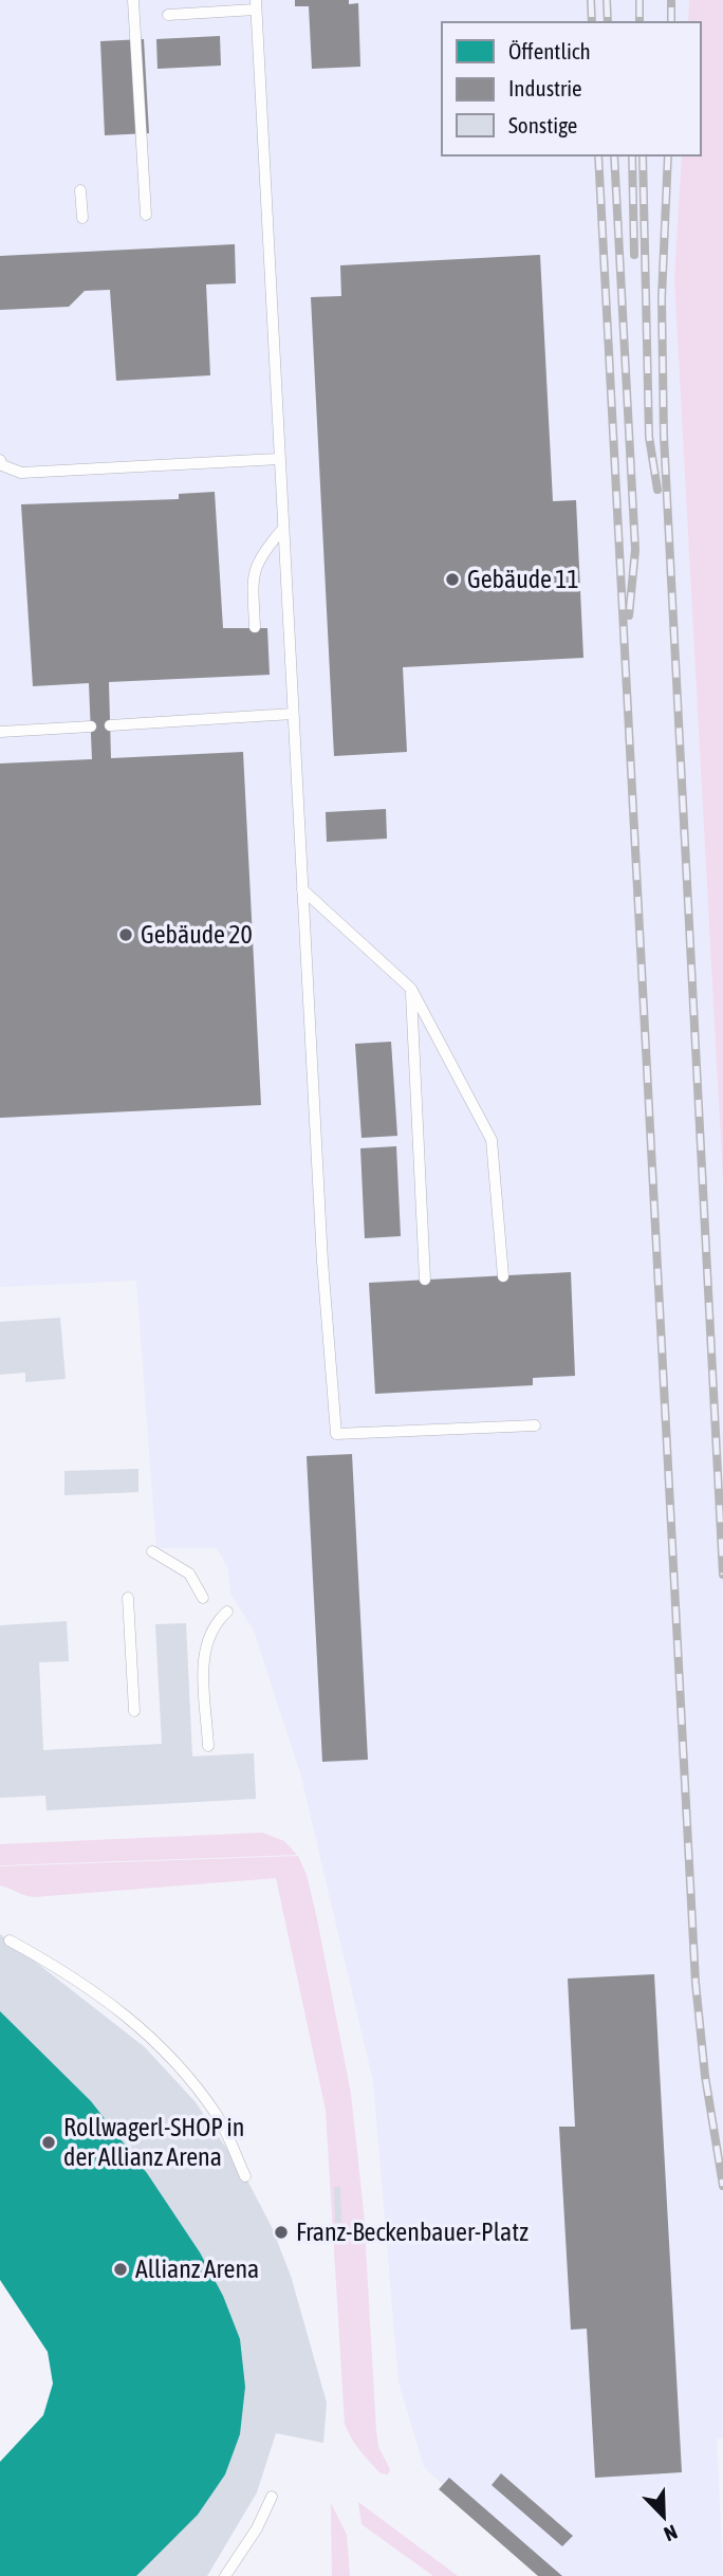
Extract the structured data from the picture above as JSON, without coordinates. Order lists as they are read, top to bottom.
{
  "places": [
    "Gebäude 11",
    "Gebäude 20",
    "Rollwagerl-SHOP in der Allianz Arena",
    "Franz-Beckenbauer-Platz",
    "Allianz Arena"
  ],
  "legend": ["Öffentlich", "Industrie", "Sonstige"],
  "north": "bottom right"
}
